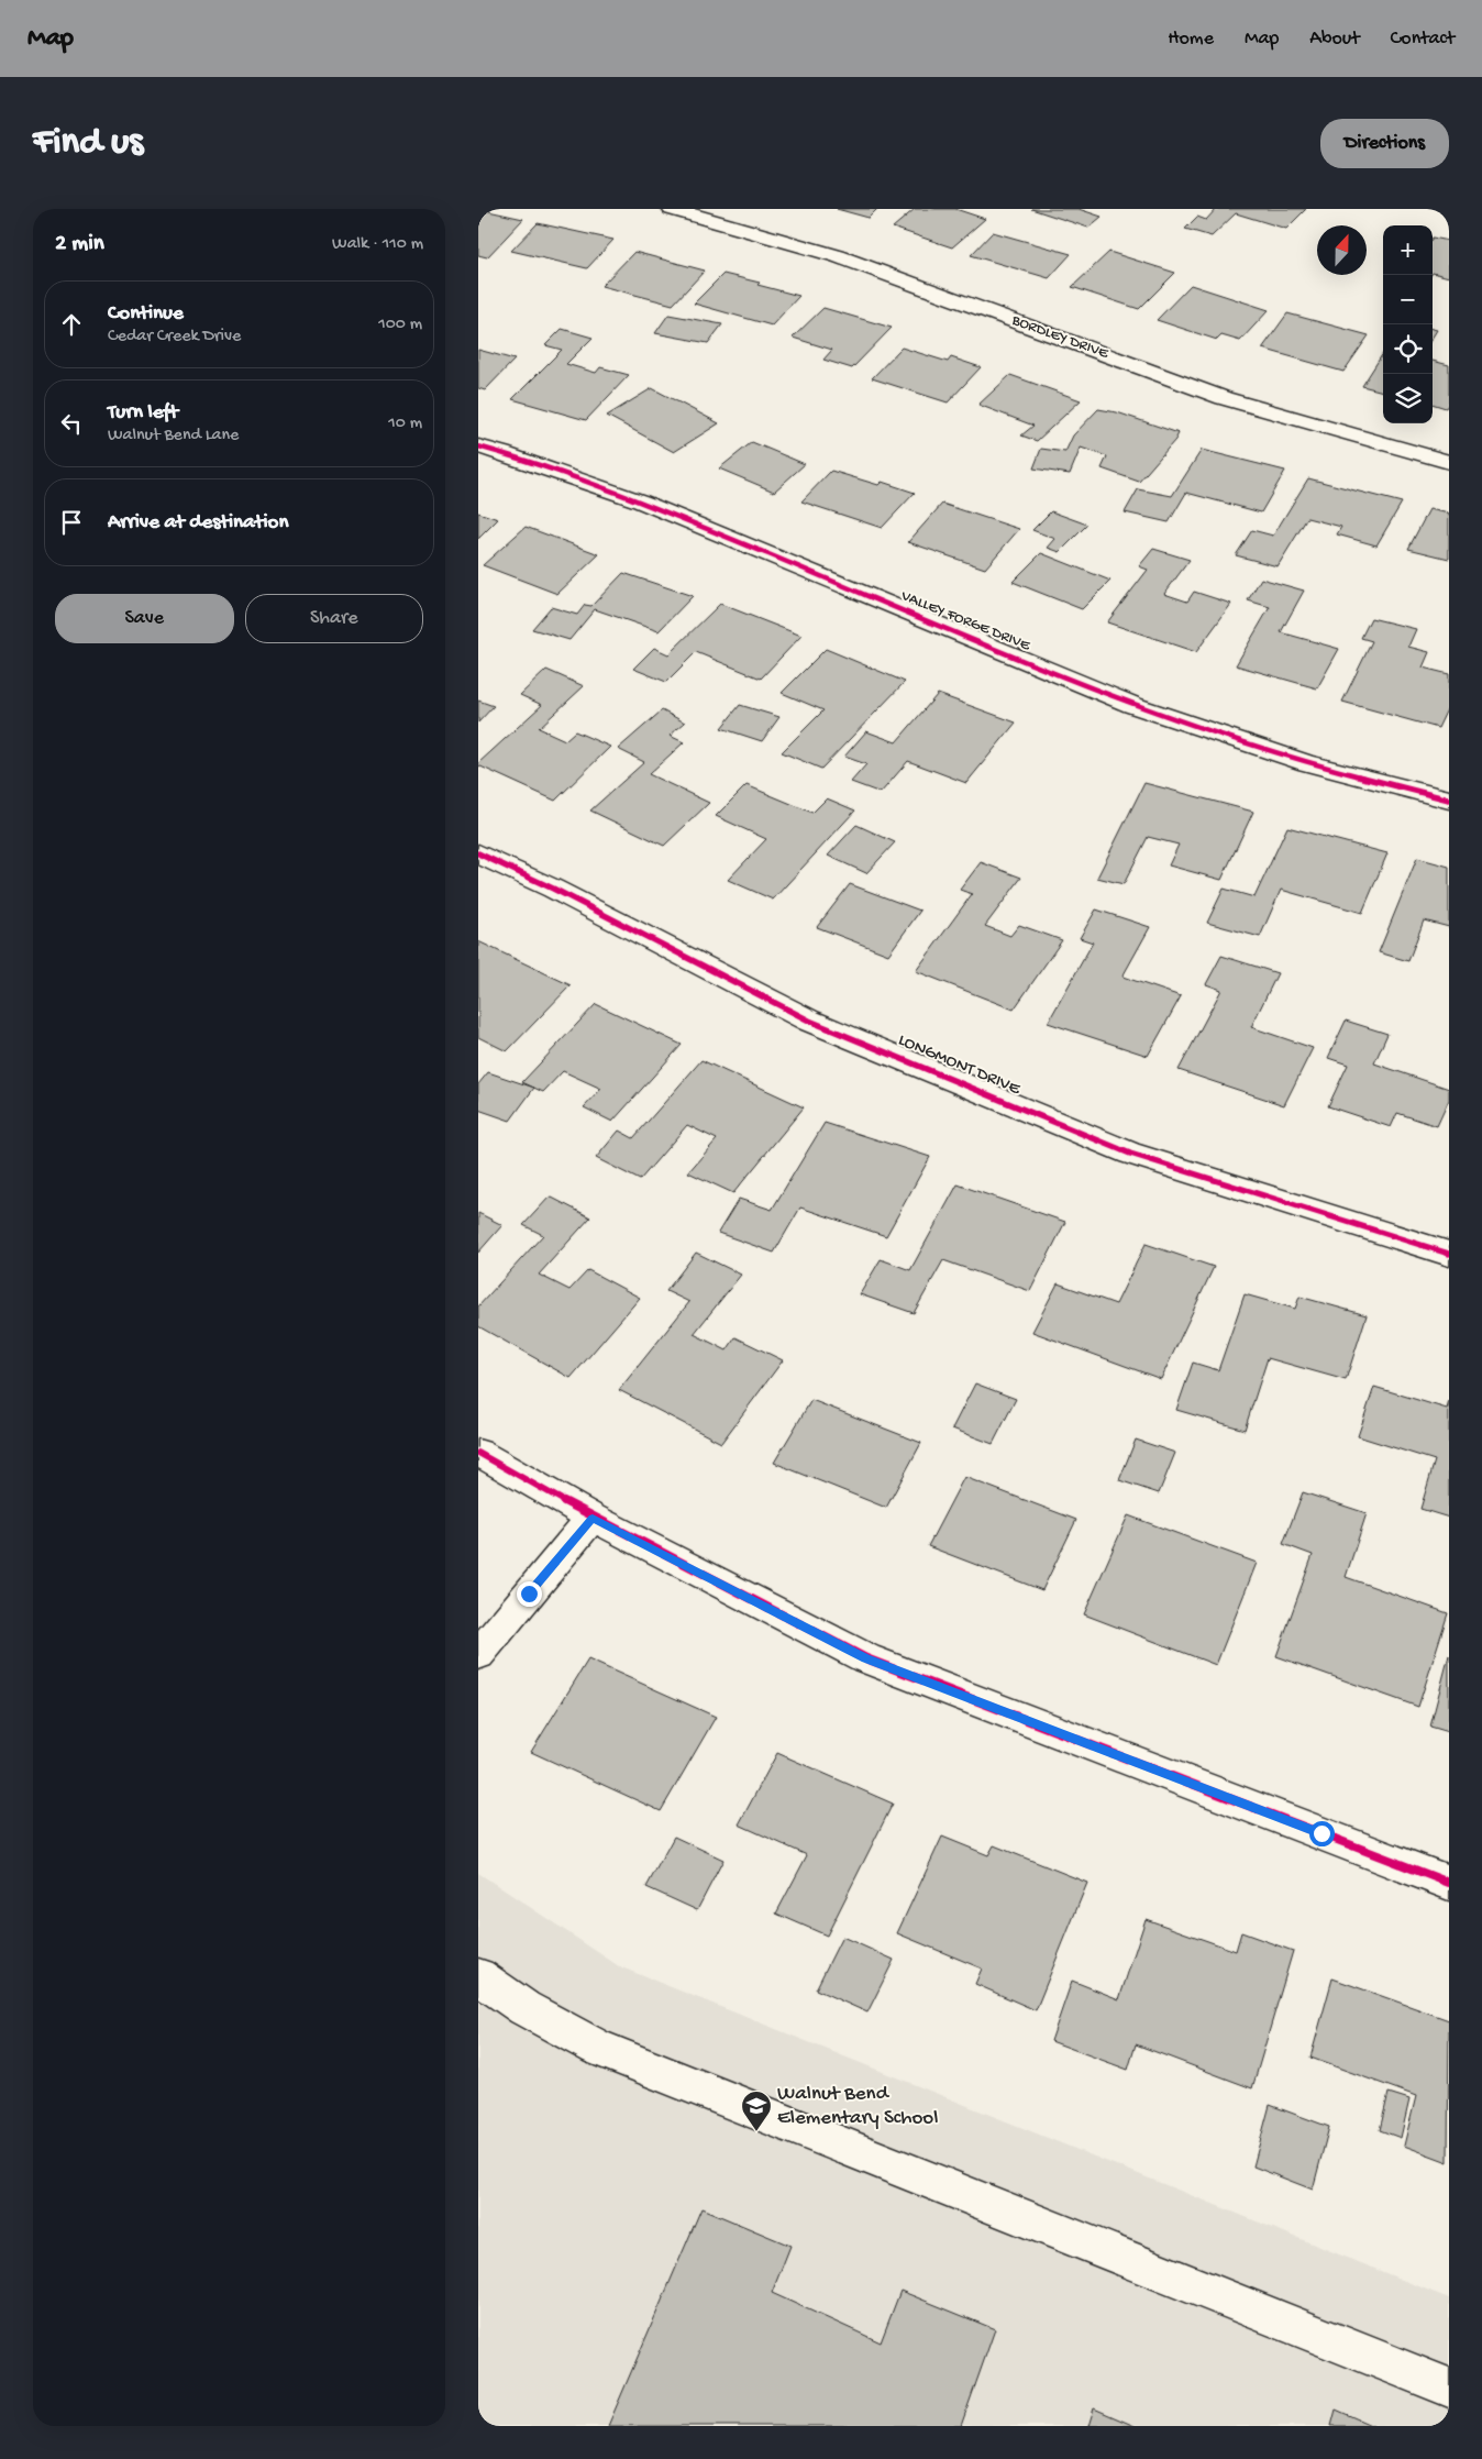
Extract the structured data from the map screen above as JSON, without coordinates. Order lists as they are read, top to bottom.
{
  "streets": {
    "street": ["BORDLEY DRIVE", "VALLEY FORGE DRIVE", "LONGMONT DRIVE"]
  },
  "places": {
    "school or university": ["Walnut Bend Elementary School"]
  },
  "north": "top",
  "page": {
    "header": "Map",
    "nav": [
      "Home",
      "Map",
      "About",
      "Contact"
    ],
    "buttons": [
      "Directions",
      ["Save", "Share"]
    ],
    "title": "Find us",
    "heading": ["2 min", "Walk · 110 m"],
    "map_buttons": ["+", "−"],
    "list": [
      ["Continue", "Cedar Creek Drive", "100 m"],
      ["Turn left", "Walnut Bend Lane", "10 m"],
      "Arrive at destination"
    ]
  }
}
